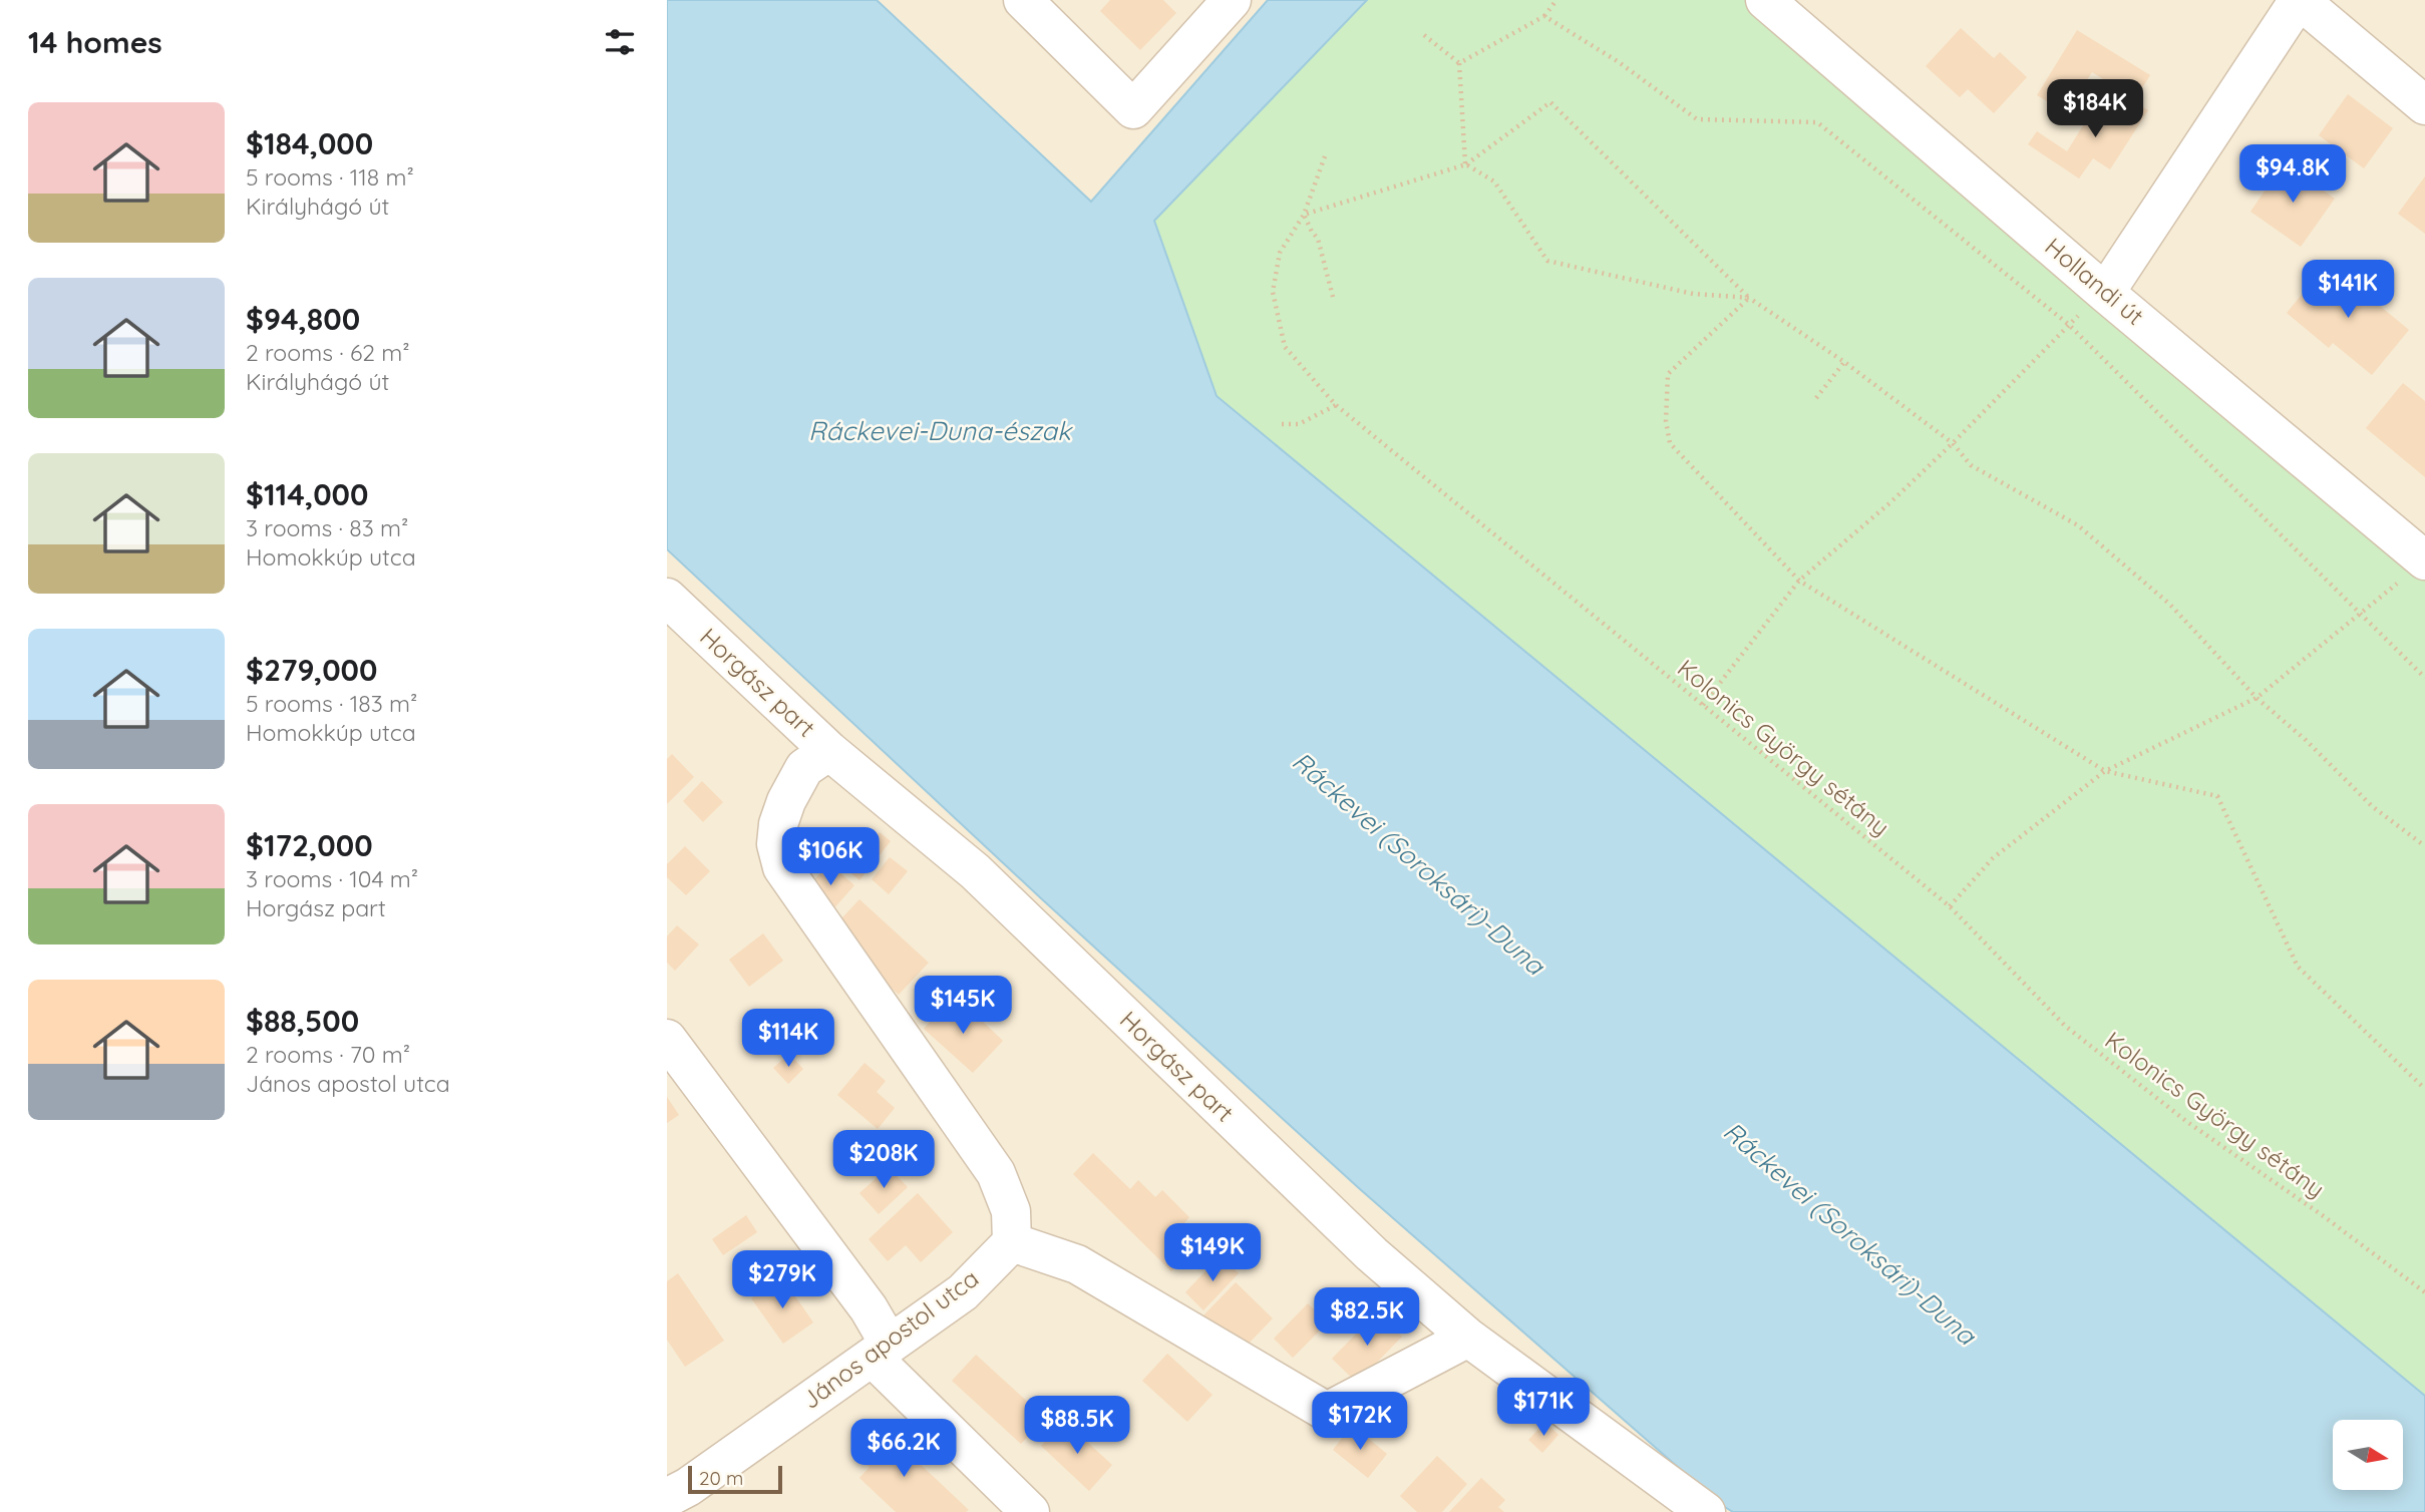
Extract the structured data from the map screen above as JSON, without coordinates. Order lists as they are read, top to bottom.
{
  "streets": {
    "street": ["Hollandi út", "Horgász part", "János apostol utca"],
    "path": ["Kolonics György sétány"]
  },
  "water": ["Ráckevei-Duna-észak", "Ráckevei (Soroksári)-Duna"],
  "scale_bar": "20 m",
  "north": "right",
  "page": {
    "heading": "14 homes",
    "price": [
      "$184K",
      "$94.8K",
      "$141K",
      "$106K",
      "$145K",
      "$114K",
      "$208K",
      "$149K",
      "$279K",
      "$82.5K",
      "$171K",
      "$172K",
      "$88.5K",
      "$66.2K"
    ],
    "list": [
      {
        "name": "$184,000",
        "note": "5 rooms · 118 m² · Királyhágó út"
      },
      {
        "name": "$94,800",
        "note": "2 rooms · 62 m² · Királyhágó út"
      },
      {
        "name": "$114,000",
        "note": "3 rooms · 83 m² · Homokkúp utca"
      },
      {
        "name": "$279,000",
        "note": "5 rooms · 183 m² · Homokkúp utca"
      },
      {
        "name": "$172,000",
        "note": "3 rooms · 104 m² · Horgász part"
      },
      {
        "name": "$88,500",
        "note": "2 rooms · 70 m² · János apostol utca"
      }
    ],
    "scale": "20 m"
  }
}
